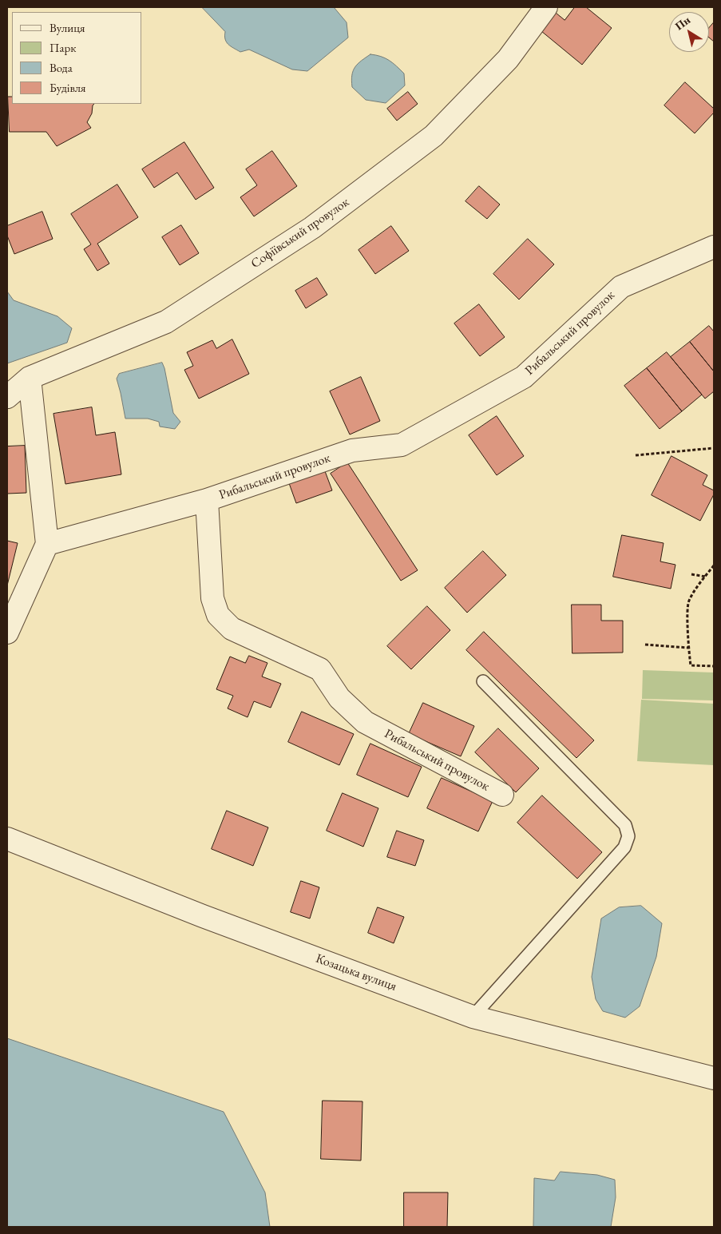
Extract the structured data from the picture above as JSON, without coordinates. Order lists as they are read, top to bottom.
{
  "streets": {
    "street": ["Софіївський провулок", "Рибальський провулок", "Козацька вулиця"]
  },
  "legend": [
    "Вулиця",
    "Парк",
    "Вода",
    "Будівля"
  ],
  "north": "top left"
}
